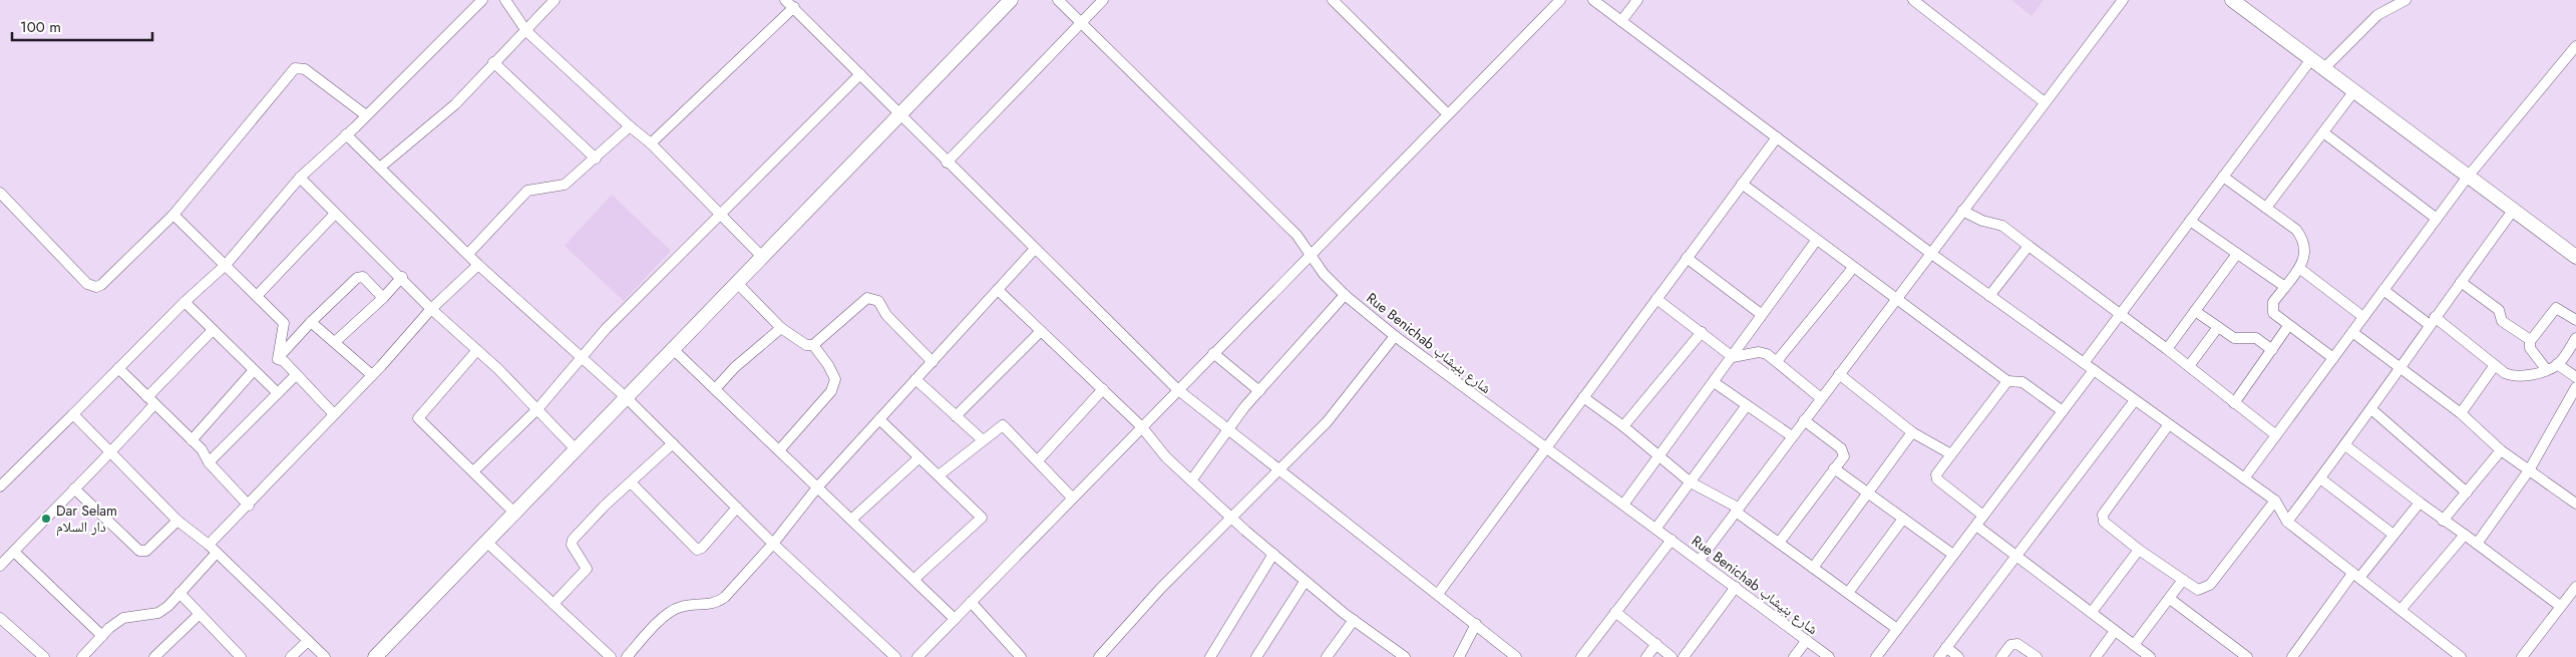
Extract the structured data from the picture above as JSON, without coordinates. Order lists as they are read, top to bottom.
{
  "streets": {
    "street": ["Rue Benichab شارع بنيشاب"]
  },
  "places": ["Dar Selam دار السلام"],
  "scale_bar": "100 m"
}
